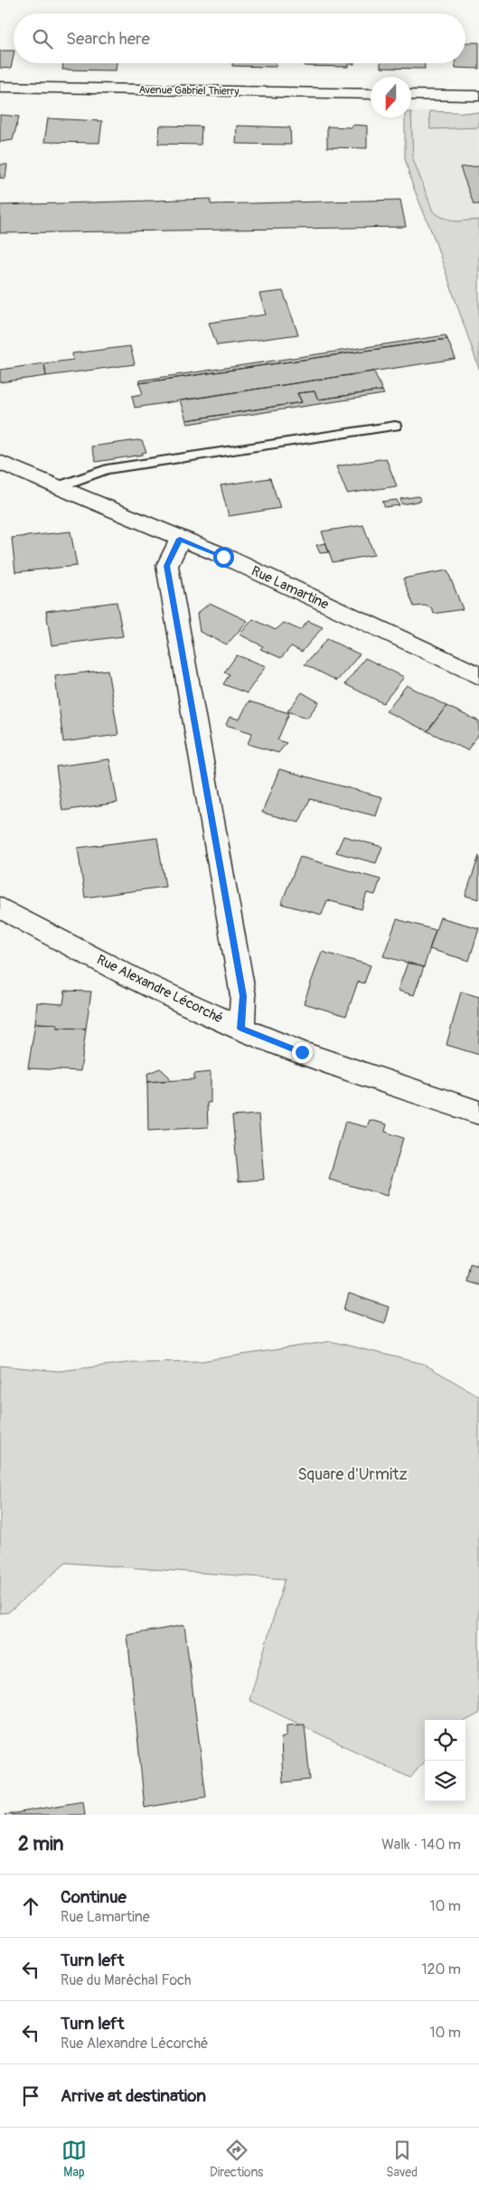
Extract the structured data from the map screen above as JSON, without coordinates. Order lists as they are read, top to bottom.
{
  "streets": {
    "street": ["Avenue Gabriel Thierry", "Rue Lamartine", "Rue Alexandre Lécorché"]
  },
  "parks": ["Square d'Urmitz"],
  "north": "bottom",
  "page": {
    "search": "Search here",
    "heading": ["2 min", "Walk · 140 m"],
    "list": [
      ["Continue", "Rue Lamartine", "10 m"],
      ["Turn left", "Rue du Maréchal Foch", "120 m"],
      ["Turn left", "Rue Alexandre Lécorché", "10 m"],
      "Arrive at destination"
    ],
    "nav": ["Map", "Directions", "Saved"]
  }
}
